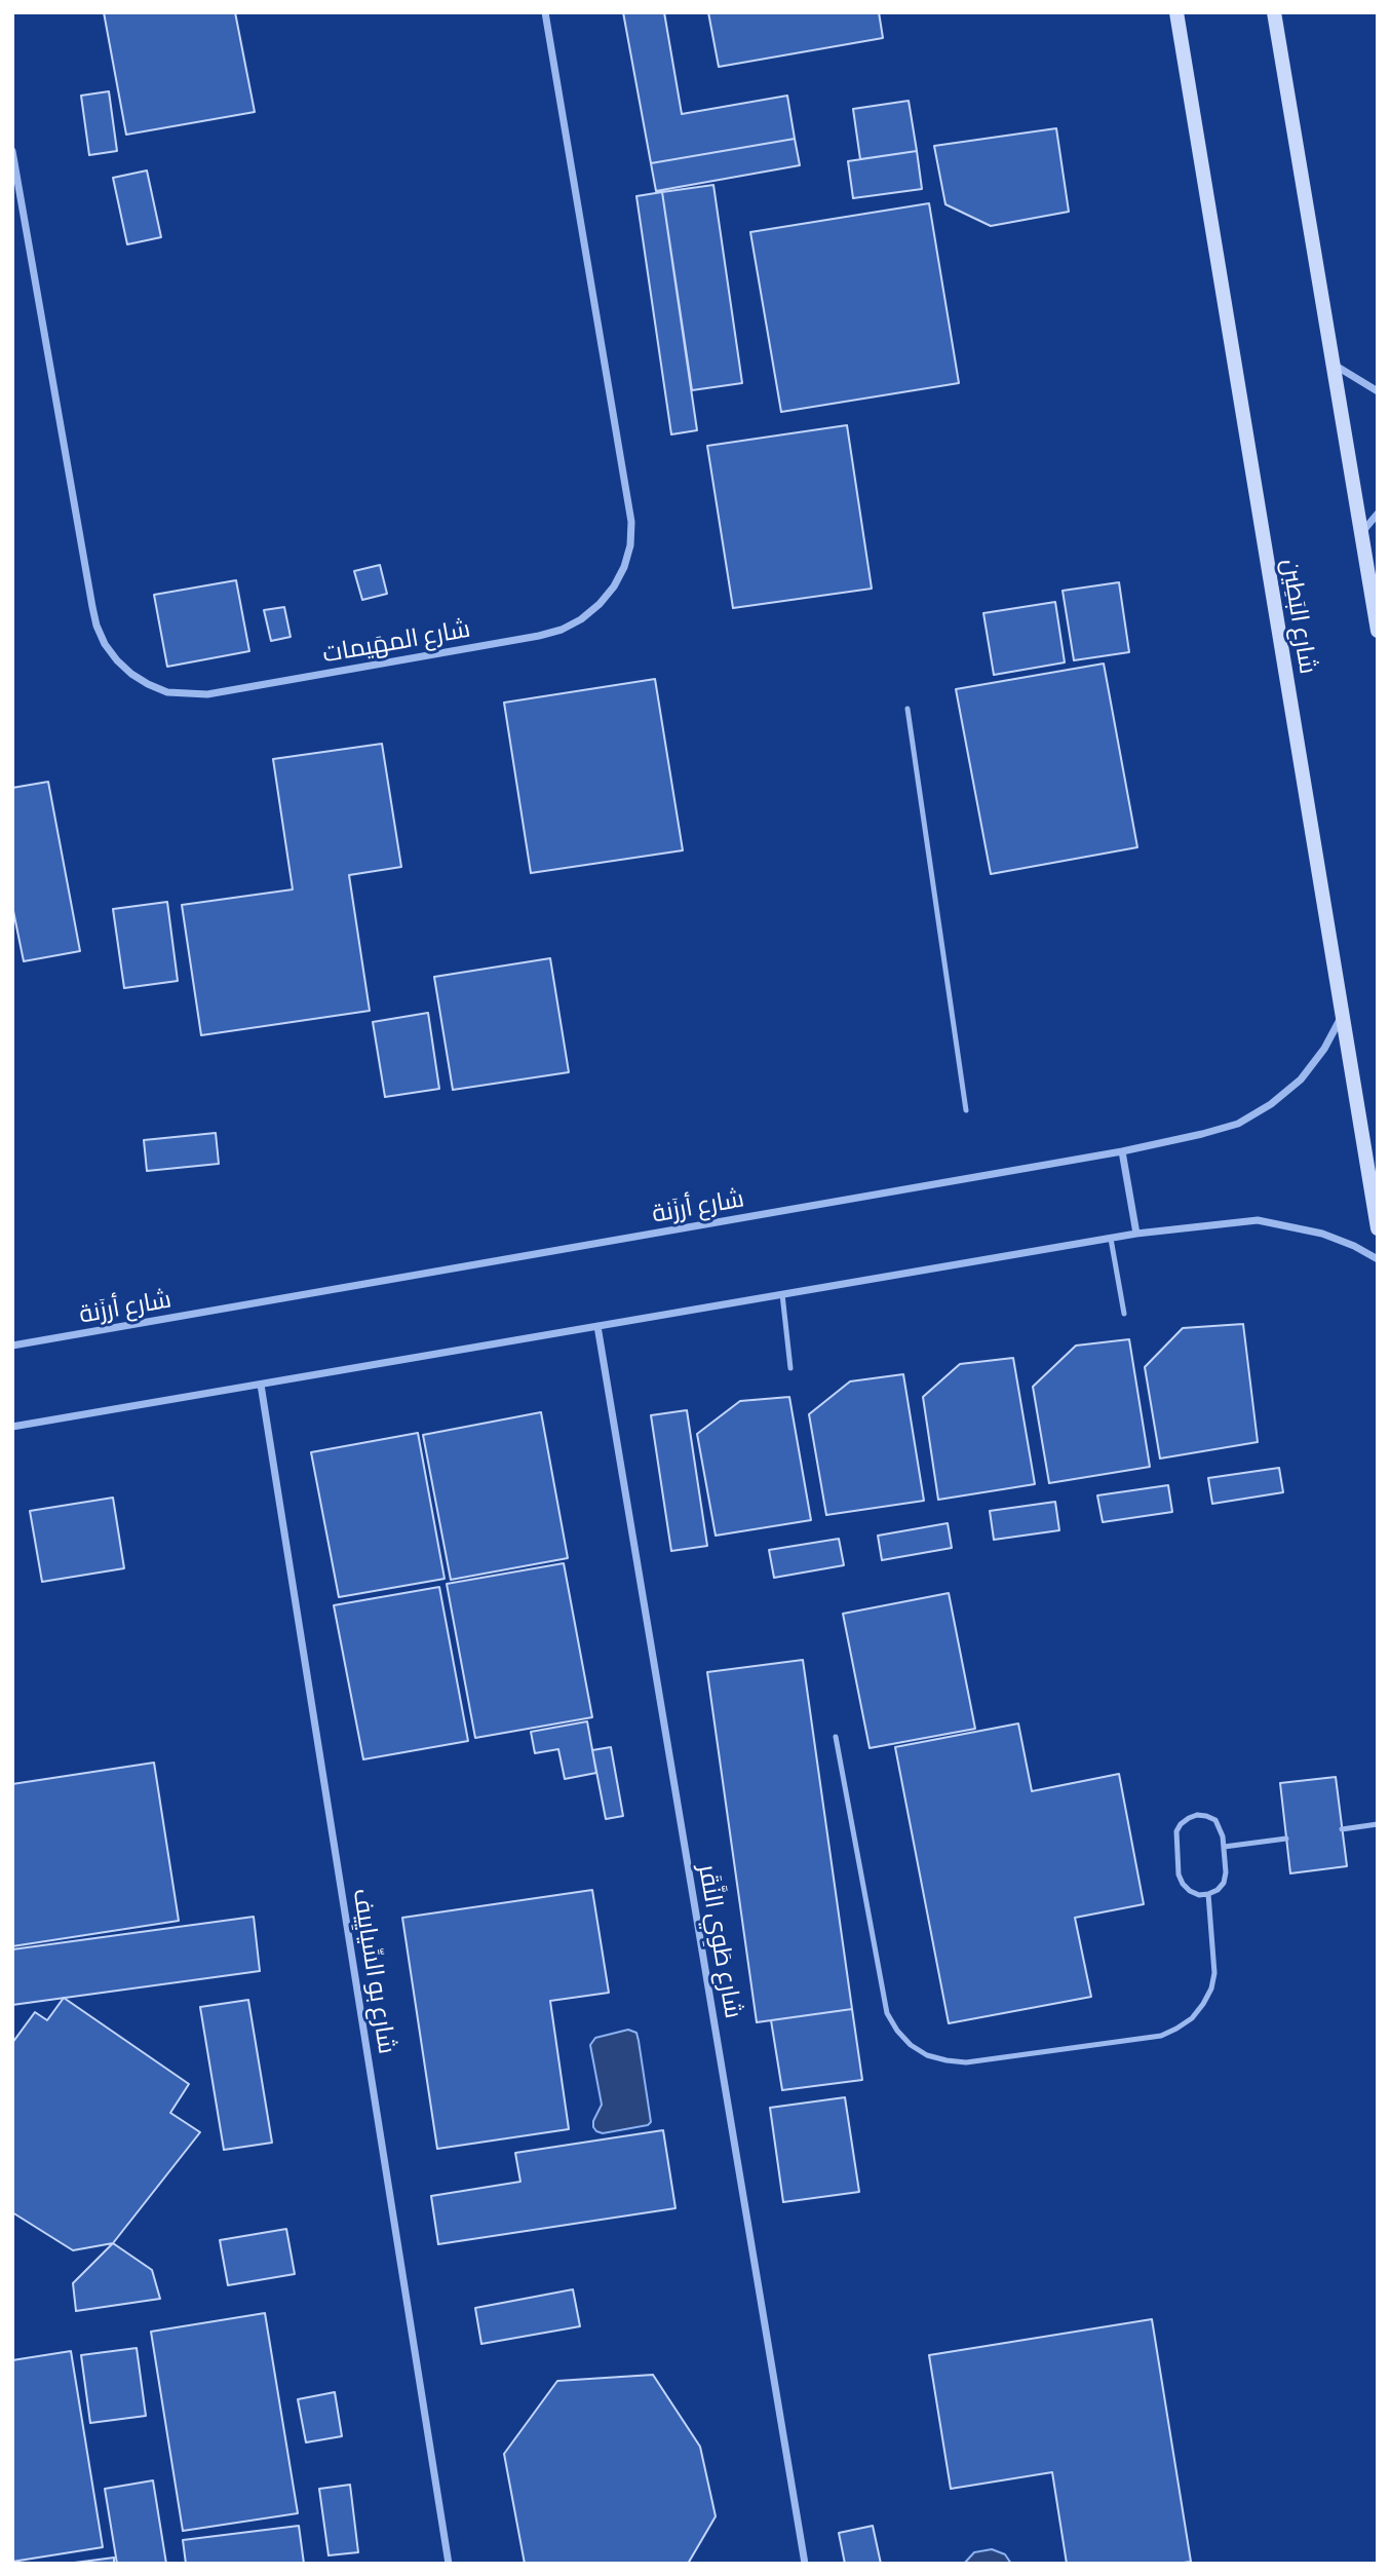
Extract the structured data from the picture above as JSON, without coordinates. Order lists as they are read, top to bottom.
{
  "streets": {
    "main road": ["شارع البَطِين"],
    "street": [
      "شارع المهَيمات",
      "شارع أرزَنة",
      "شارع طَوِي النَّقَر",
      "شارع بو السِّيايِيف"
    ]
  },
  "crossings": [
    ["شارع البَطِين", "شارع أرزَنة"]
  ]
}
